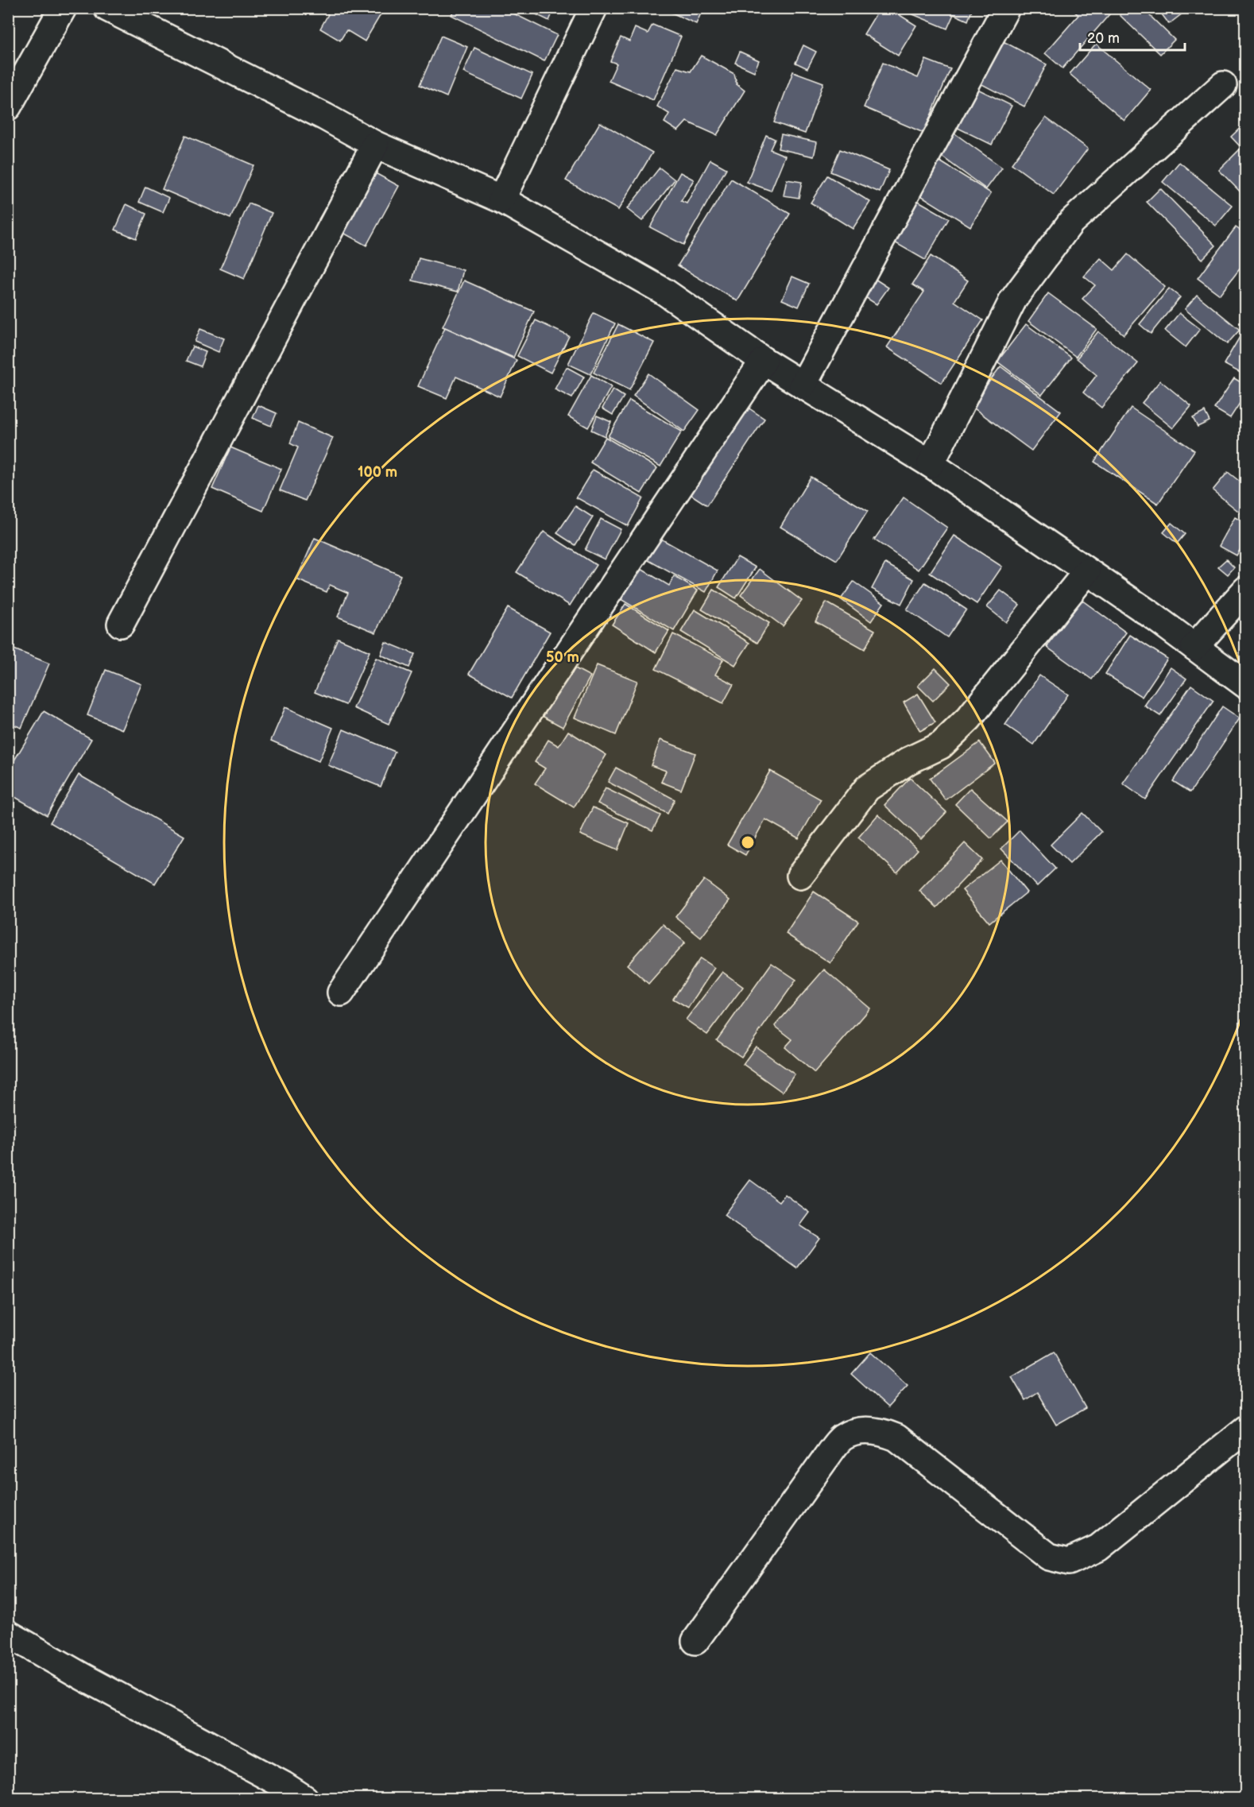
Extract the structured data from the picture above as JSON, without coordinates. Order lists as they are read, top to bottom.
{
  "scale_bar": "20 m",
  "rings": ["100 m", "50 m"]
}
